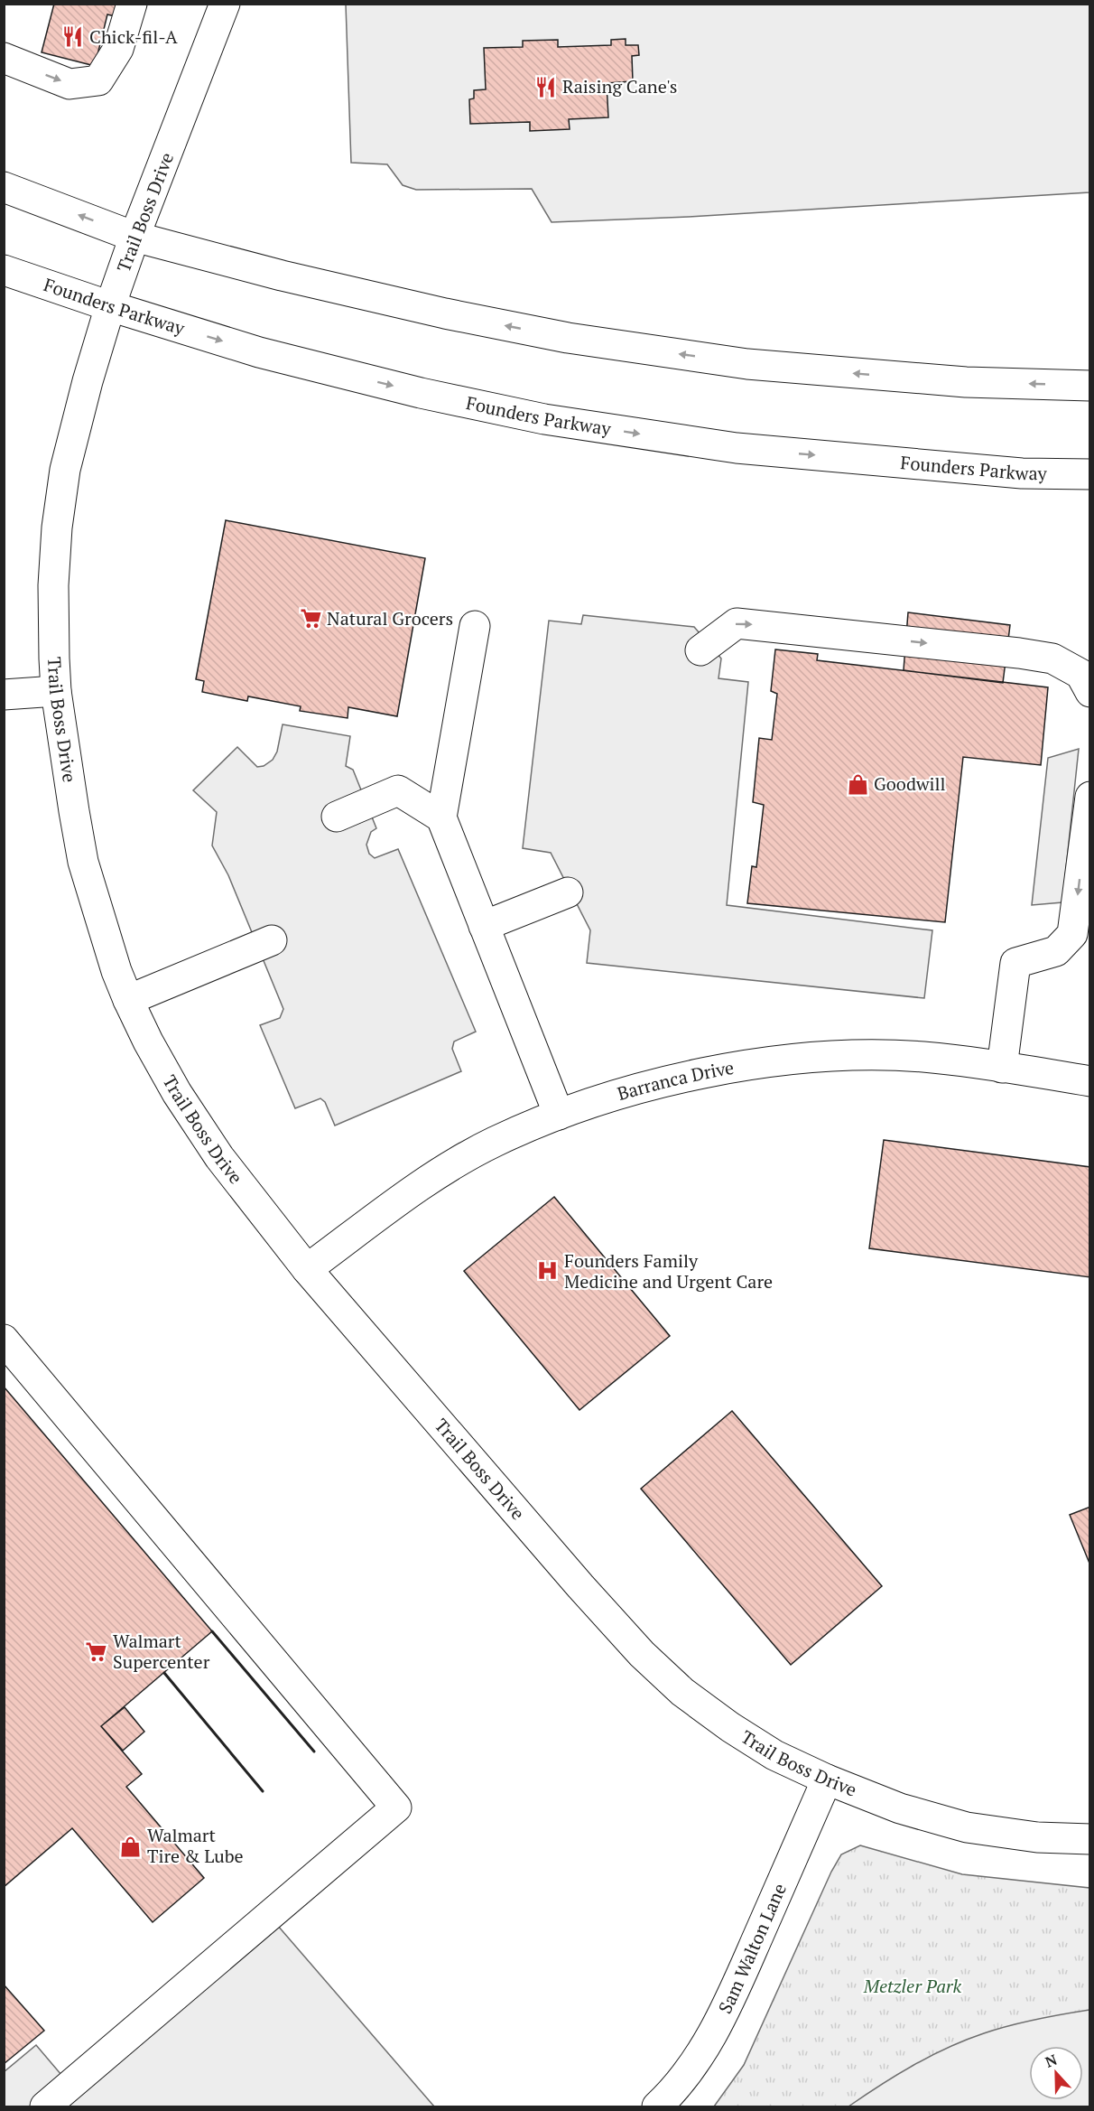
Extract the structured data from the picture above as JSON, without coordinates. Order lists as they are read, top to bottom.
{
  "streets": {
    "main road": [
      "Trail Boss Drive",
      "Founders Parkway",
      "Barranca Drive",
      "Sam Walton Lane"
    ]
  },
  "crossings": [
    ["Trail Boss Drive", "Founders Parkway"],
    ["Trail Boss Drive", "Barranca Drive"],
    ["Trail Boss Drive", "Sam Walton Lane"]
  ],
  "parks": ["Metzler Park"],
  "places": {
    "restaurant": ["Chick-fil-A", "Raising Cane's"],
    "supermarket": ["Natural Grocers", "Walmart Supercenter"],
    "shop": ["Goodwill", "Walmart Tire & Lube"],
    "hospital": ["Founders Family Medicine and Urgent Care"]
  },
  "north": "top"
}
